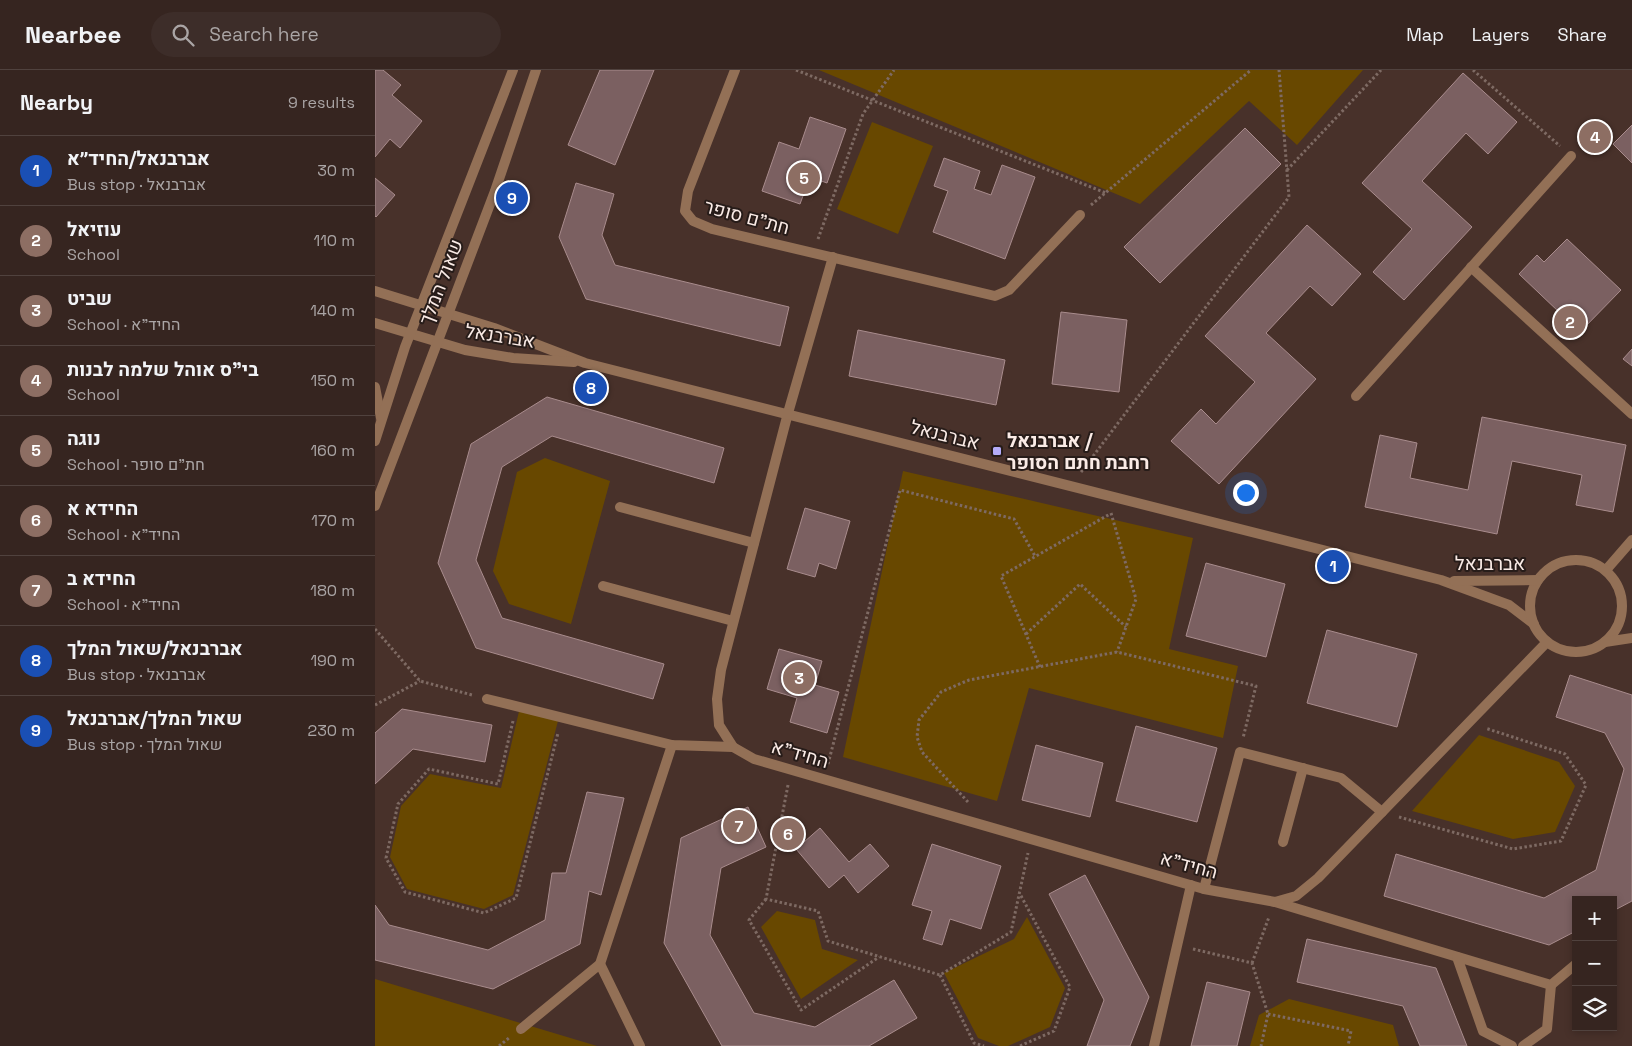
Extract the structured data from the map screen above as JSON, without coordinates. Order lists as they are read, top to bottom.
{
  "streets": {
    "street": [
      "חת\"ם סופר",
      "שאול המלך",
      "אברבנאל",
      "החיד\"א"
    ]
  },
  "crossings": [
    ["שאול המלך", "אברבנאל"],
    ["אברבנאל", "החיד\"א"]
  ],
  "places": {
    "transit": ["אברבנאל / רחבת חתם הסופר"]
  },
  "page": {
    "header": "Nearbee",
    "search": "Search here",
    "nav": ["Map", "Layers", "Share"],
    "heading": ["Nearby", "9 results"],
    "pins": [
      "4",
      "5",
      "9",
      "2",
      "8",
      "1",
      "3",
      "7",
      "6"
    ],
    "list": [
      {
        "mark": "1",
        "name": "אברבנאל/החיד״א",
        "note": "Bus stop · אברבנאל",
        "value": "30 m"
      },
      {
        "mark": "2",
        "name": "עוזיאל",
        "note": "School",
        "value": "110 m"
      },
      {
        "mark": "3",
        "name": "שביט",
        "note": "School · החיד\"א",
        "value": "140 m"
      },
      {
        "mark": "4",
        "name": "בי\"ס אוהל שלמה לבנות",
        "note": "School",
        "value": "150 m"
      },
      {
        "mark": "5",
        "name": "נוגה",
        "note": "School · חת\"ם סופר",
        "value": "160 m"
      },
      {
        "mark": "6",
        "name": "החידא א",
        "note": "School · החיד\"א",
        "value": "170 m"
      },
      {
        "mark": "7",
        "name": "החידא ב",
        "note": "School · החיד\"א",
        "value": "180 m"
      },
      {
        "mark": "8",
        "name": "אברבנאל/שאול המלך",
        "note": "Bus stop · אברבנאל",
        "value": "190 m"
      },
      {
        "mark": "9",
        "name": "שאול המלך/אברבנאל",
        "note": "Bus stop · שאול המלך",
        "value": "230 m"
      }
    ],
    "map_buttons": ["+", "−"]
  }
}
